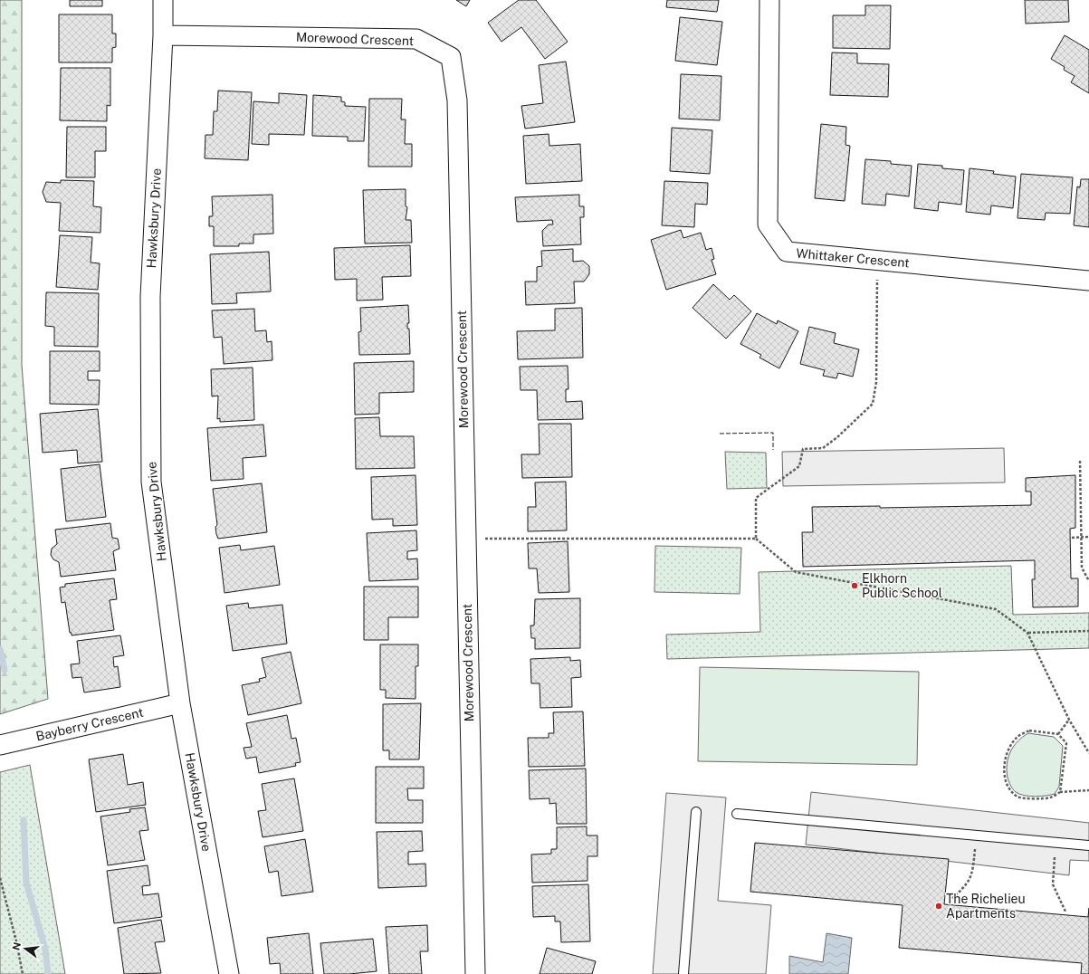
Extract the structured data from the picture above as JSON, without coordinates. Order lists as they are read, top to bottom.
{
  "streets": {
    "street": [
      "Morewood Crescent",
      "Hawksbury Drive",
      "Whittaker Crescent",
      "Bayberry Crescent"
    ]
  },
  "crossings": [
    ["Morewood Crescent", "Hawksbury Drive"],
    ["Hawksbury Drive", "Bayberry Crescent"]
  ],
  "places": ["Elkhorn Public School", "The Richelieu Apartments"],
  "north": "left"
}
